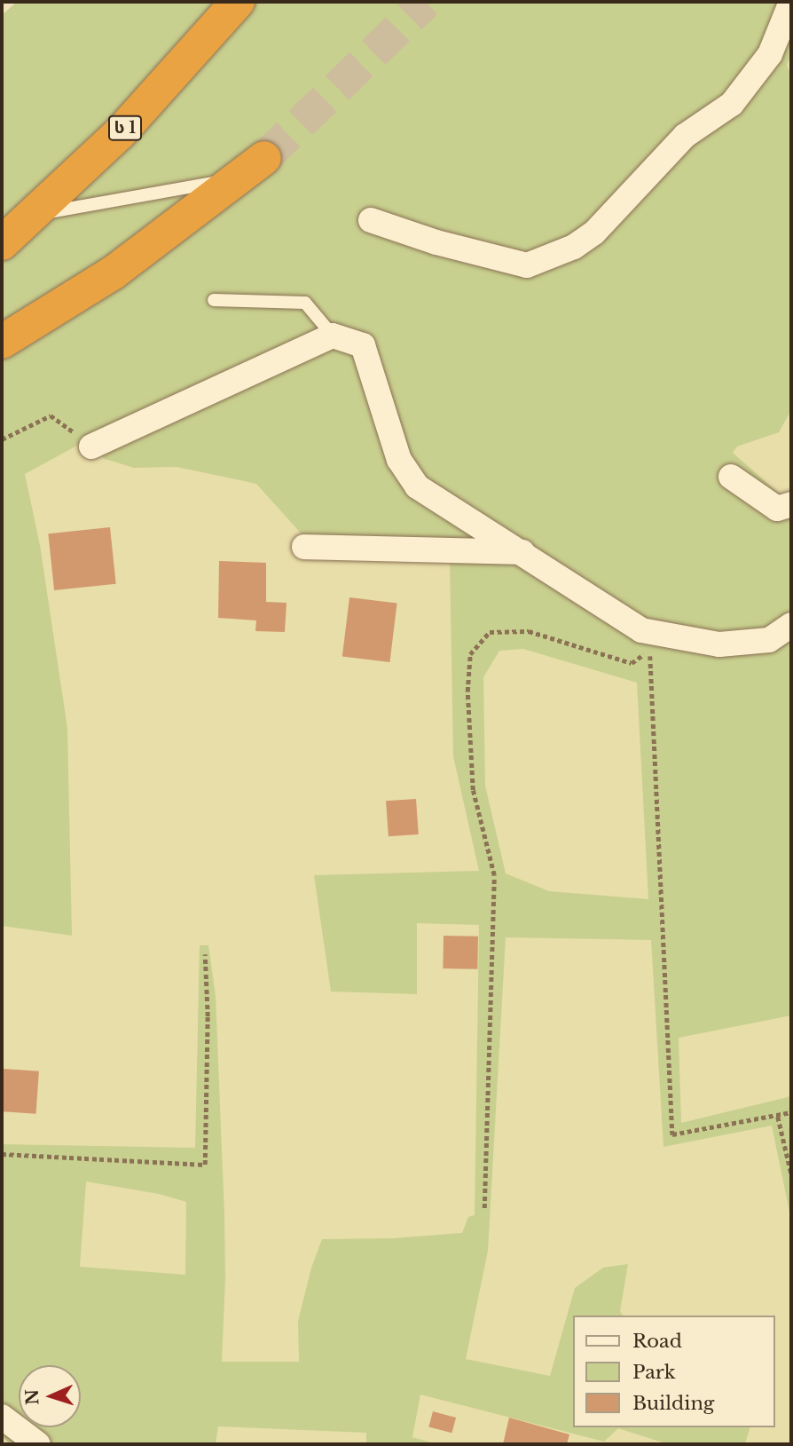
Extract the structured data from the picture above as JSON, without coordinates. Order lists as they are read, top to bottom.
{
  "streets": {
    "highway": ["ს 1"]
  },
  "legend": ["Road", "Park", "Building"],
  "north": "left"
}
